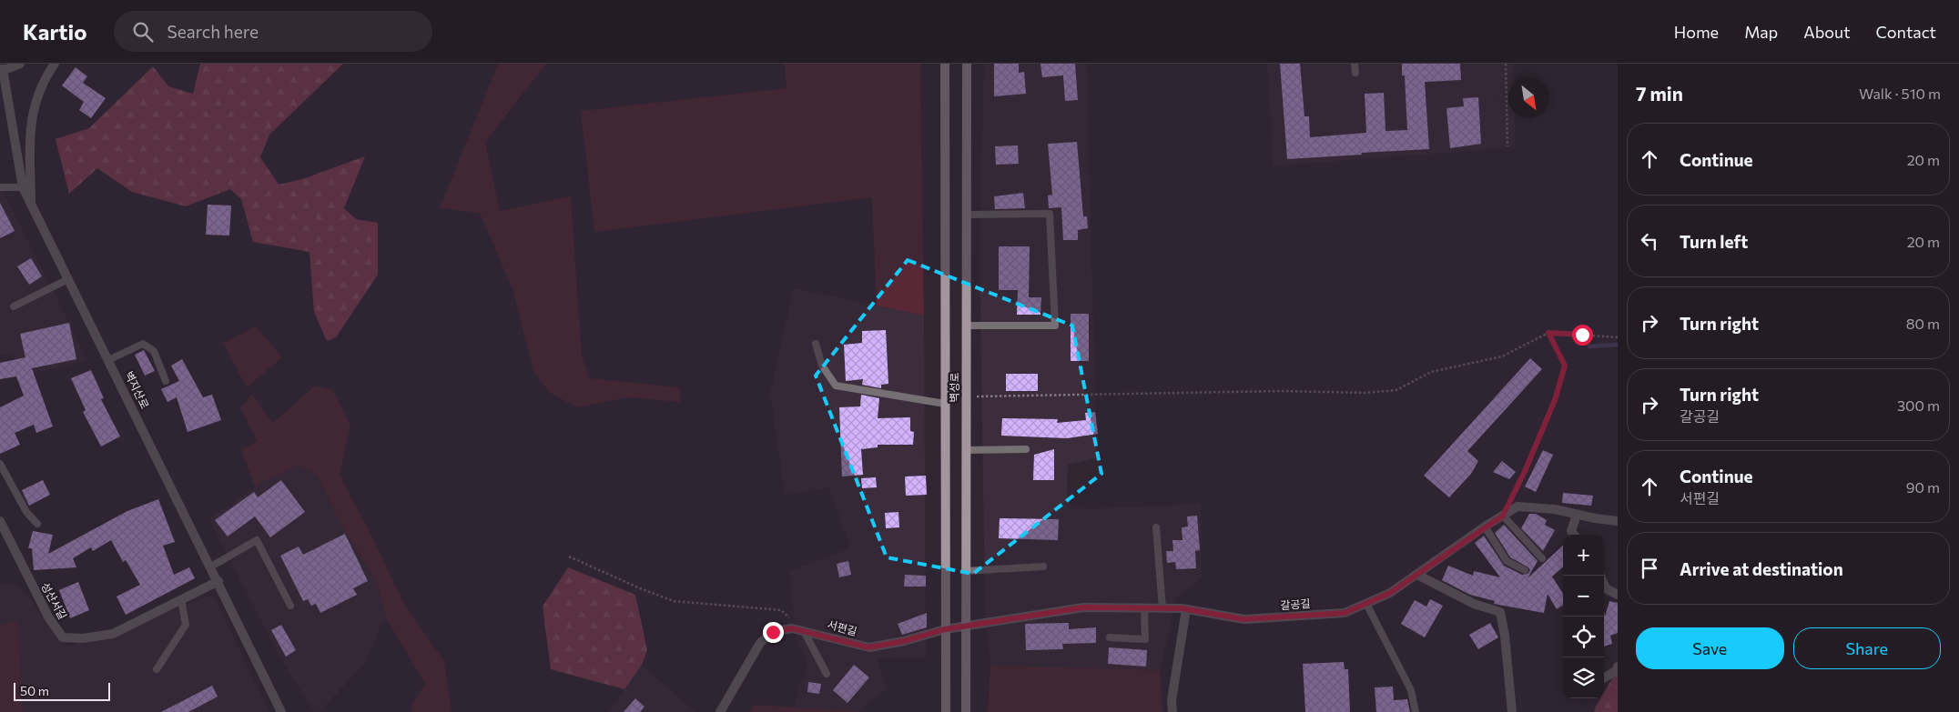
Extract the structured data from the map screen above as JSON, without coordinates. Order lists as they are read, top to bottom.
{
  "streets": {
    "main road": ["벽성로"],
    "street": [
      "벽지산로",
      "성산서길",
      "갈공길",
      "서편길"
    ]
  },
  "crossings": [
    ["벽성로", "갈공길"],
    ["벽성로", "서편길"],
    ["벽지산로", "성산서길"],
    ["갈공길", "서편길"]
  ],
  "scale_bar": "50 m",
  "north": "bottom right",
  "page": {
    "header": "Kartio",
    "search": "Search here",
    "nav": [
      "Home",
      "Map",
      "About",
      "Contact"
    ],
    "heading": ["7 min", "Walk · 510 m"],
    "list": [
      ["Continue", "20 m"],
      ["Turn left", "20 m"],
      ["Turn right", "80 m"],
      ["Turn right", "갈공길", "300 m"],
      ["Continue", "서편길", "90 m"],
      "Arrive at destination"
    ],
    "map_buttons": ["+", "−"],
    "buttons": ["Save", "Share"],
    "scale": "50 m"
  }
}
